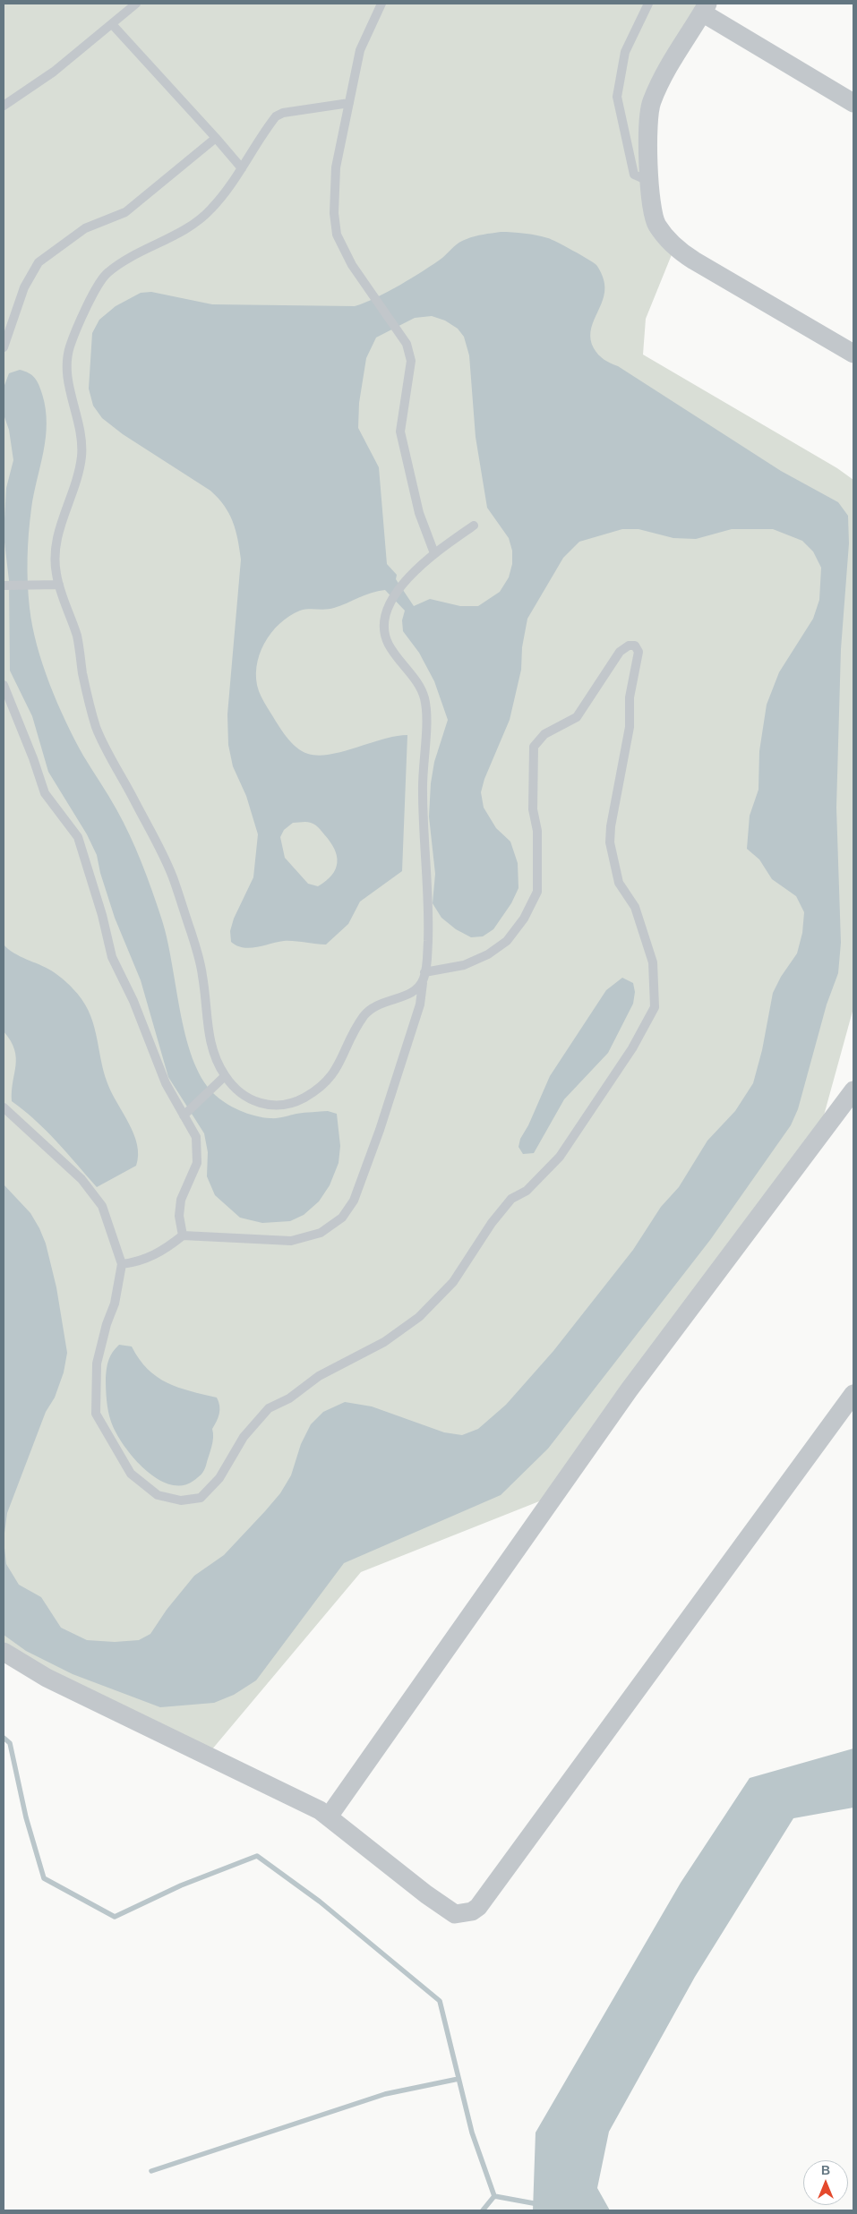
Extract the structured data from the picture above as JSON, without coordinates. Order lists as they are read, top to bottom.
{
  "north": "top"
}
